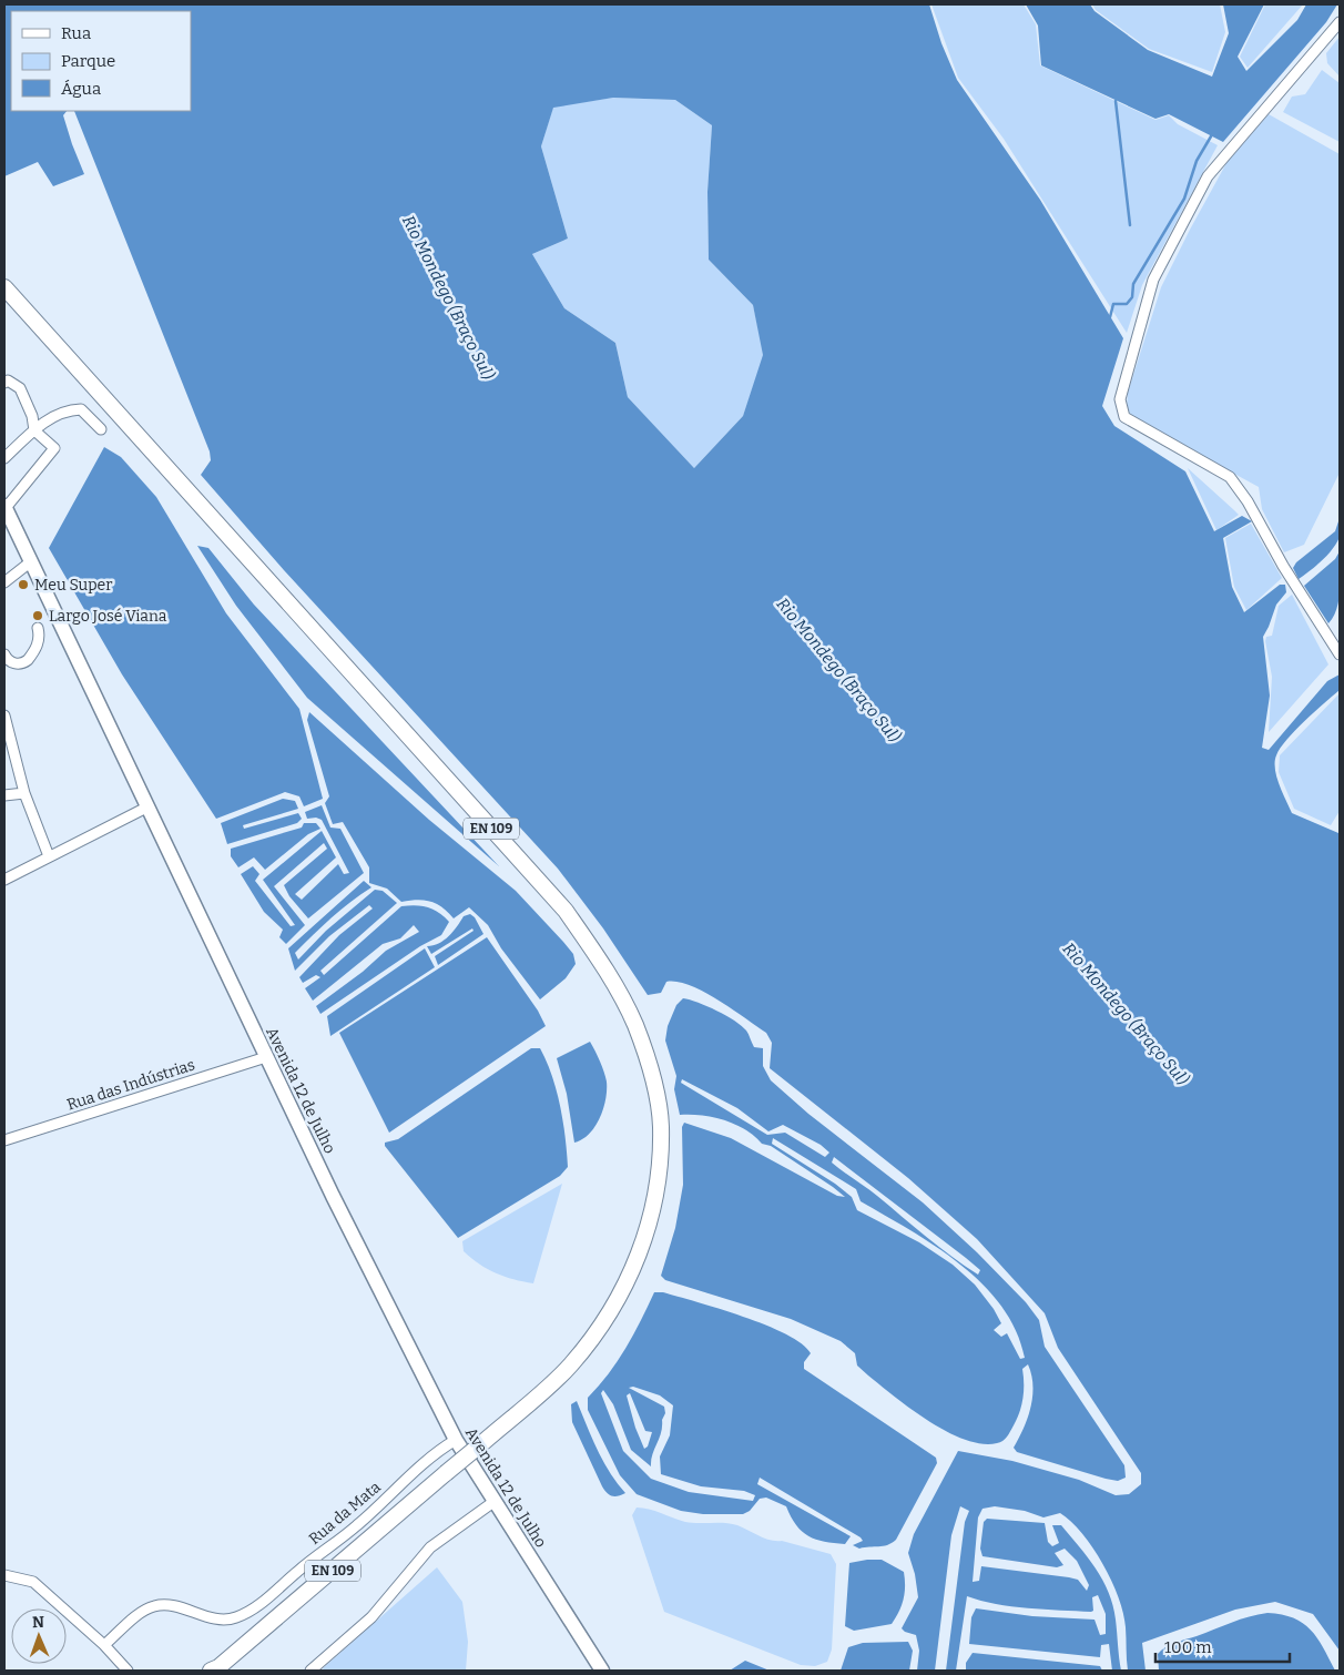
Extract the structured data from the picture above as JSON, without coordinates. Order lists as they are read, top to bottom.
{
  "streets": {
    "main road": ["EN 109", "Avenida 12 de Julho"],
    "street": ["Rua das Indústrias", "Rua da Mata"]
  },
  "crossings": [
    ["Rua das Indústrias", "Avenida 12 de Julho"],
    ["Avenida 12 de Julho", "Rua da Mata"]
  ],
  "water": ["Rio Mondego (Braço Sul)"],
  "places": ["Meu Super", "Largo José Viana"],
  "legend": ["Rua", "Parque", "Água"],
  "scale_bar": "100 m",
  "north": "top"
}
